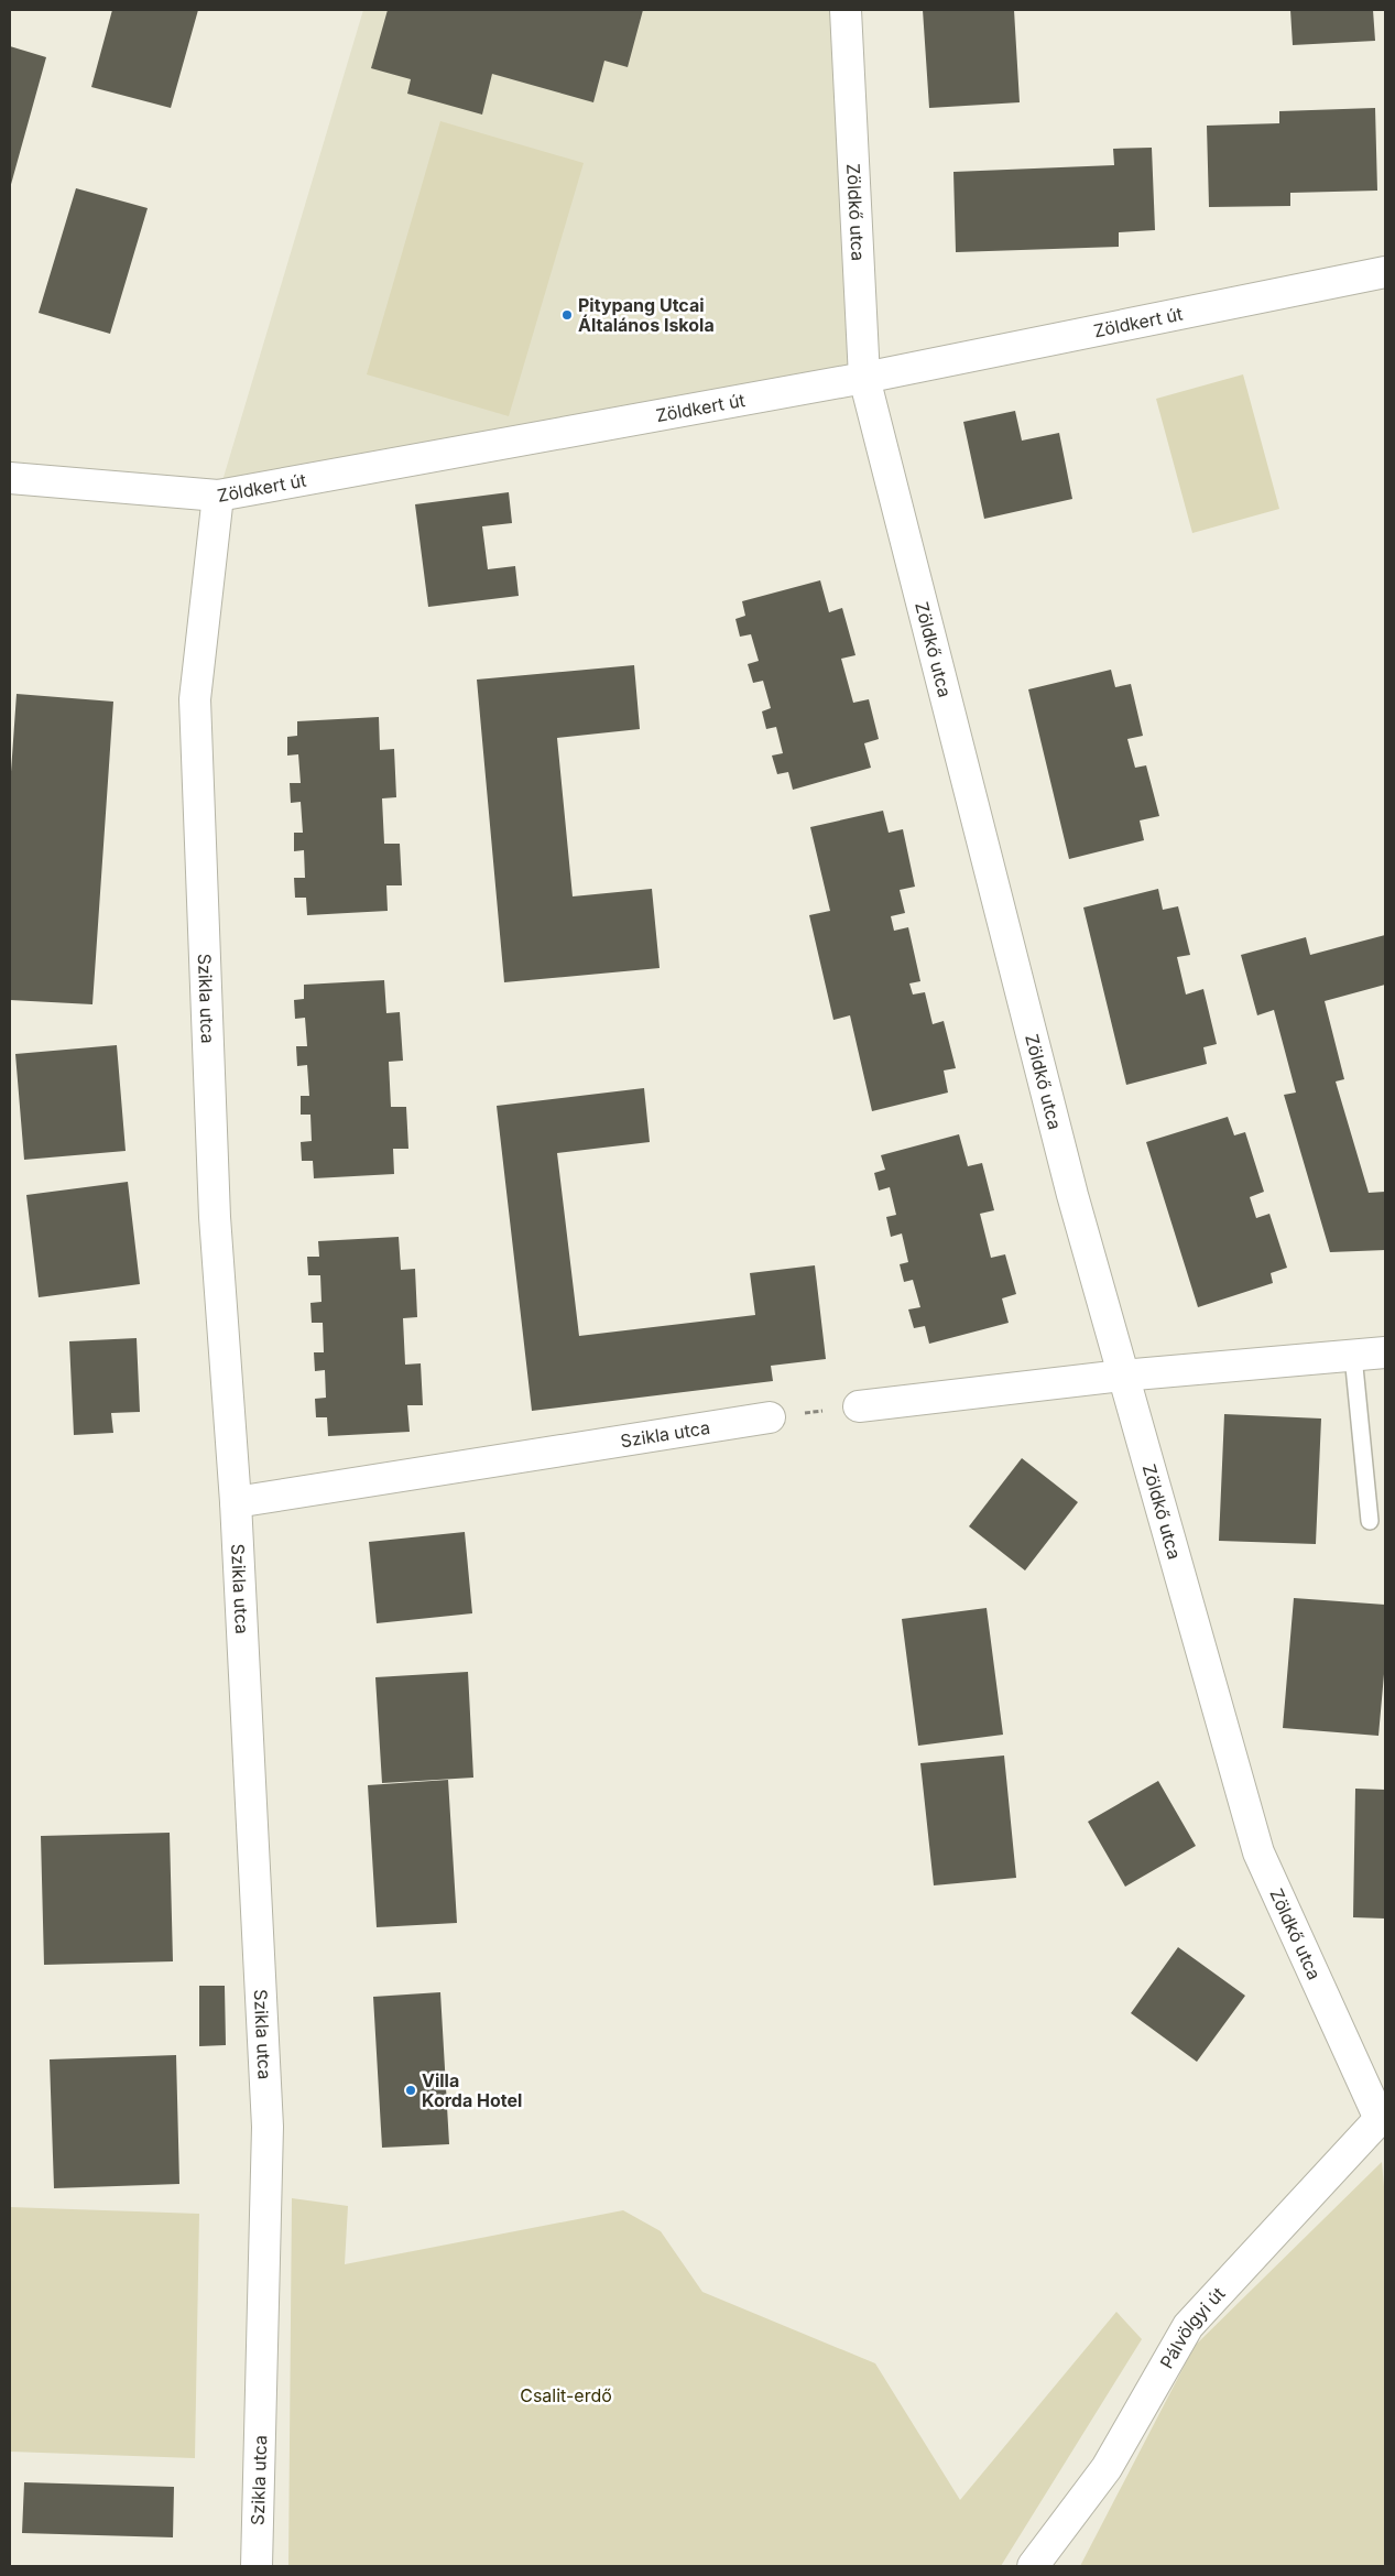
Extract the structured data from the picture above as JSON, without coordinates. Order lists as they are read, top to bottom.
{
  "streets": {
    "street": [
      "Zöldkő utca",
      "Zöldkert út",
      "Szikla utca",
      "Pálvölgyi út"
    ]
  },
  "crossings": [
    ["Zöldkő utca", "Zöldkert út"],
    ["Zöldkő utca", "Pálvölgyi út"],
    ["Zöldkert út", "Szikla utca"]
  ],
  "parks": ["Csalit-erdő"],
  "places": ["Pitypang Utcai Általános Iskola", "Villa Korda Hotel"]
}
